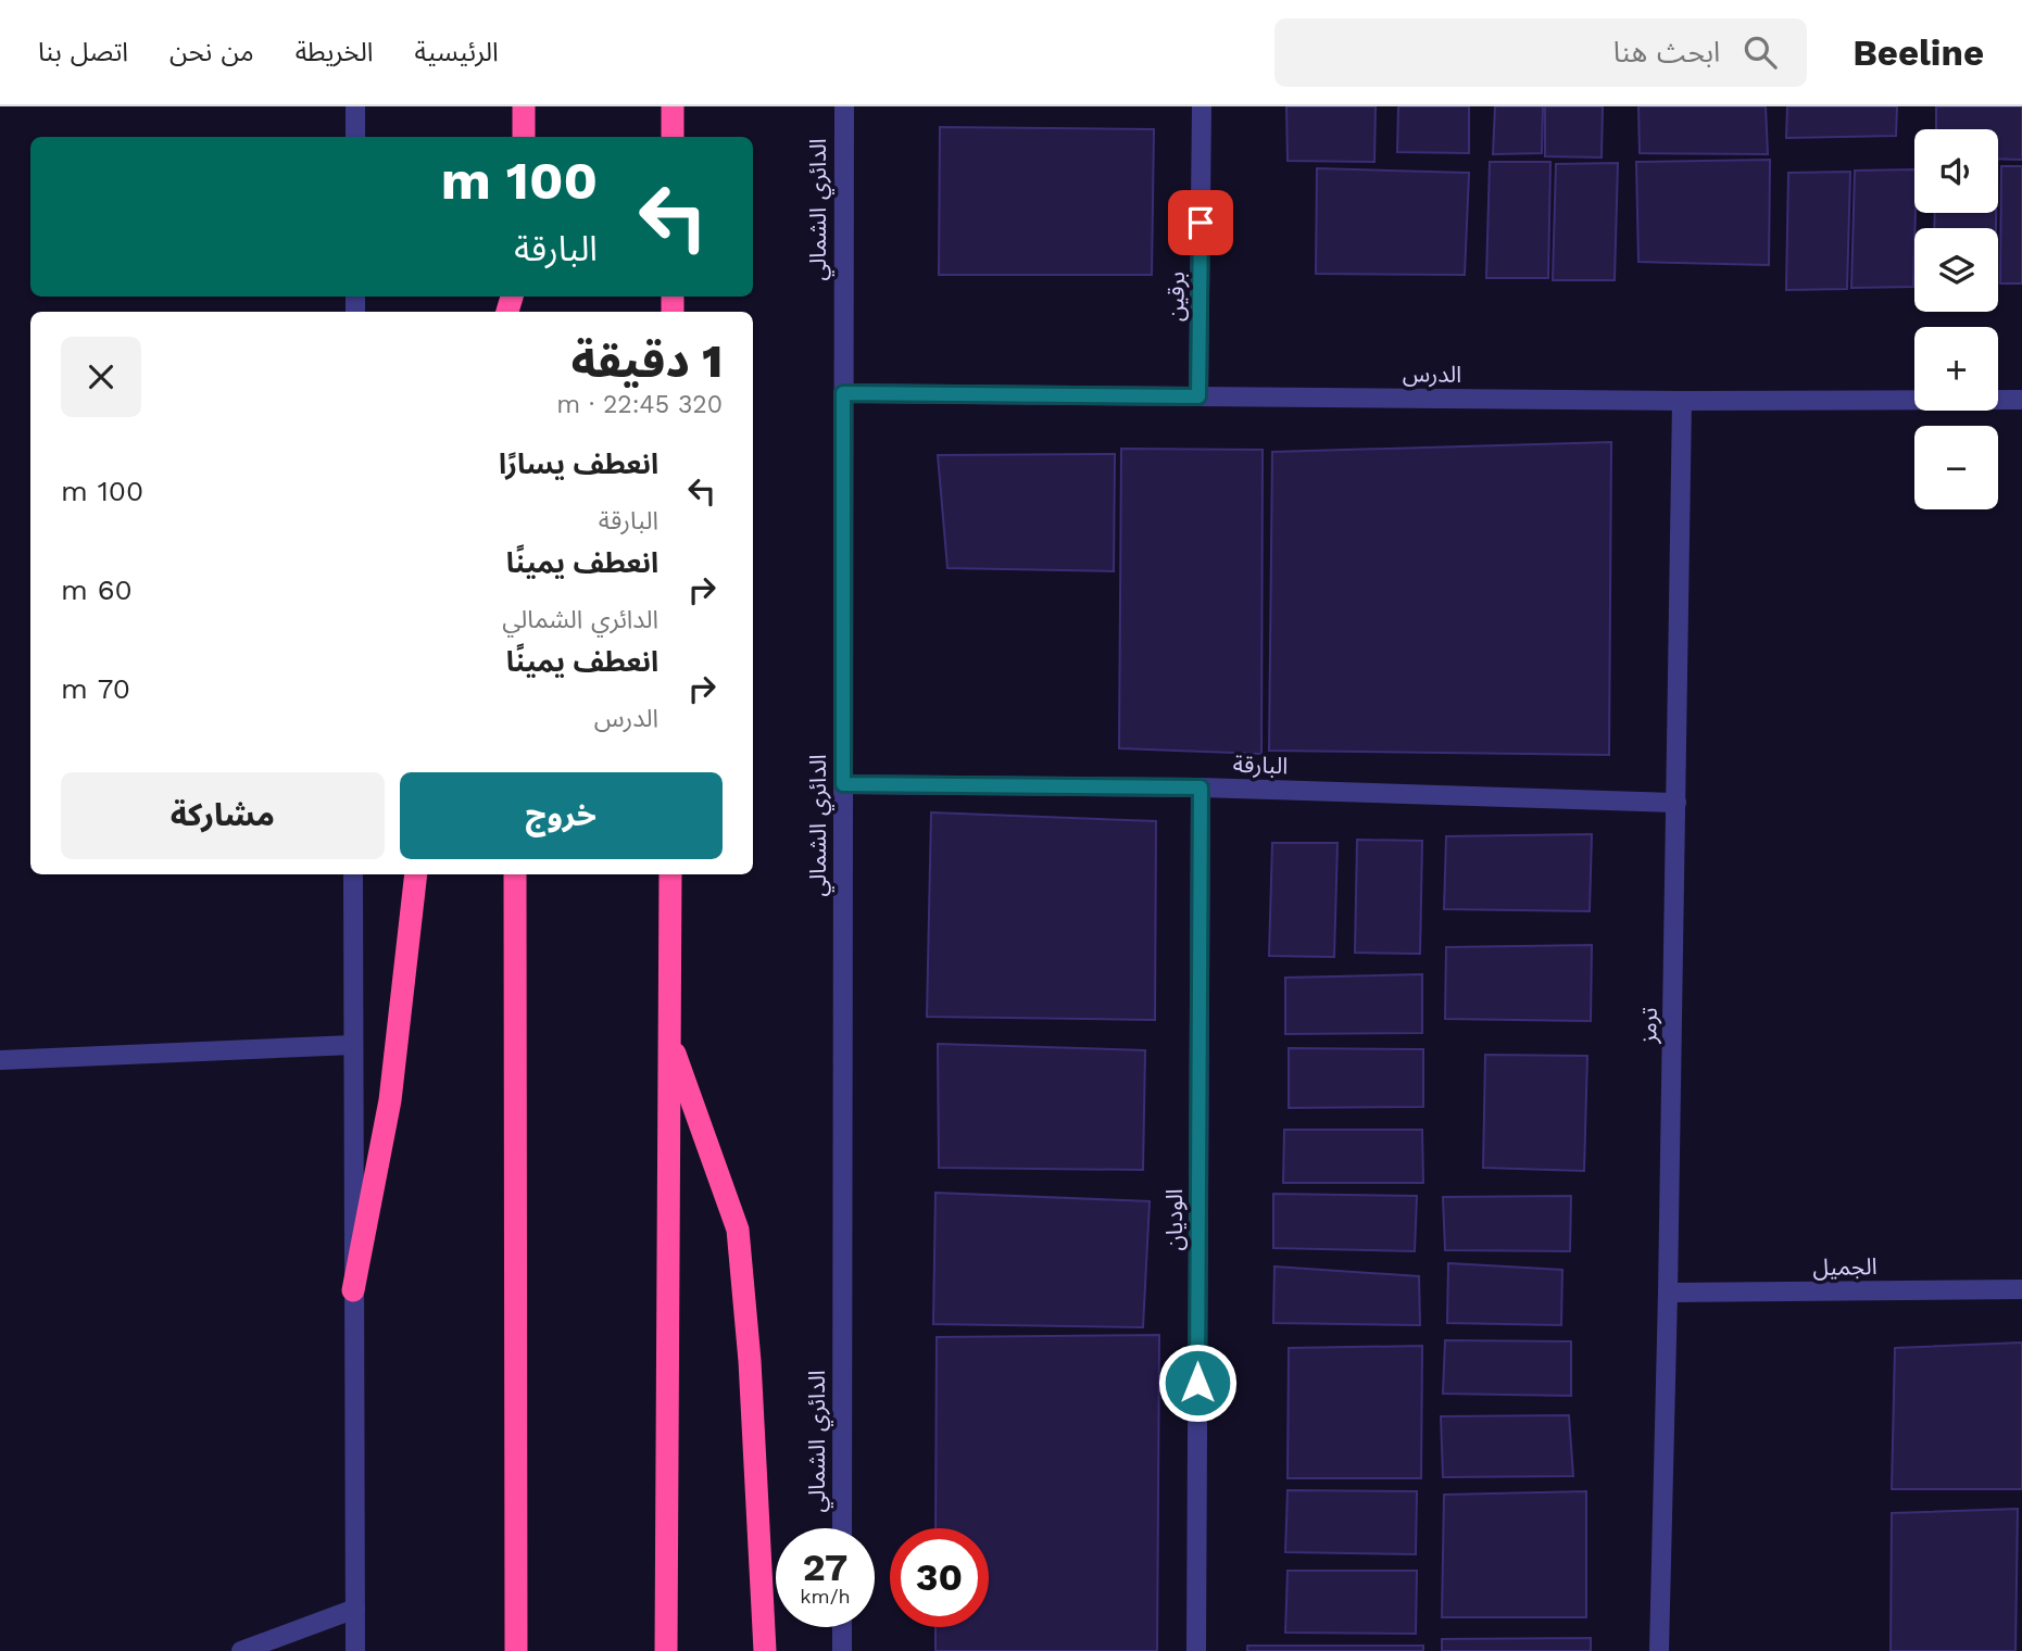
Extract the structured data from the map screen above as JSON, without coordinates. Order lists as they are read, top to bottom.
{
  "streets": {
    "street": [
      "الدائري الشمالي",
      "برقين",
      "الدرس",
      "البارقة",
      "ترمز",
      "الوديان",
      "الجميل"
    ]
  },
  "crossings": [
    ["الدائري الشمالي", "الدرس"],
    ["الدائري الشمالي", "البارقة"],
    ["برقين", "الدرس"],
    ["الدرس", "ترمز"],
    ["البارقة", "ترمز"],
    ["البارقة", "الوديان"],
    ["ترمز", "الجميل"]
  ],
  "page": {
    "header": "Beeline",
    "search": "ابحث هنا",
    "nav": [
      "الرئيسية",
      "الخريطة",
      "من نحن",
      "اتصل بنا"
    ],
    "map_buttons": ["+", "−"],
    "turn": ["100 m", "البارقة"],
    "heading": ["1 دقيقة", "320 m · 22:45"],
    "list": [
      {
        "name": "انعطف يسارًا",
        "note": "البارقة",
        "value": "100 m"
      },
      {
        "name": "انعطف يمينًا",
        "note": "الدائري الشمالي",
        "value": "60 m"
      },
      {
        "name": "انعطف يمينًا",
        "note": "الدرس",
        "value": "70 m"
      }
    ],
    "buttons": ["خروج", "مشاركة"],
    "speed": "27 km/h",
    "limit": "30"
  }
}
